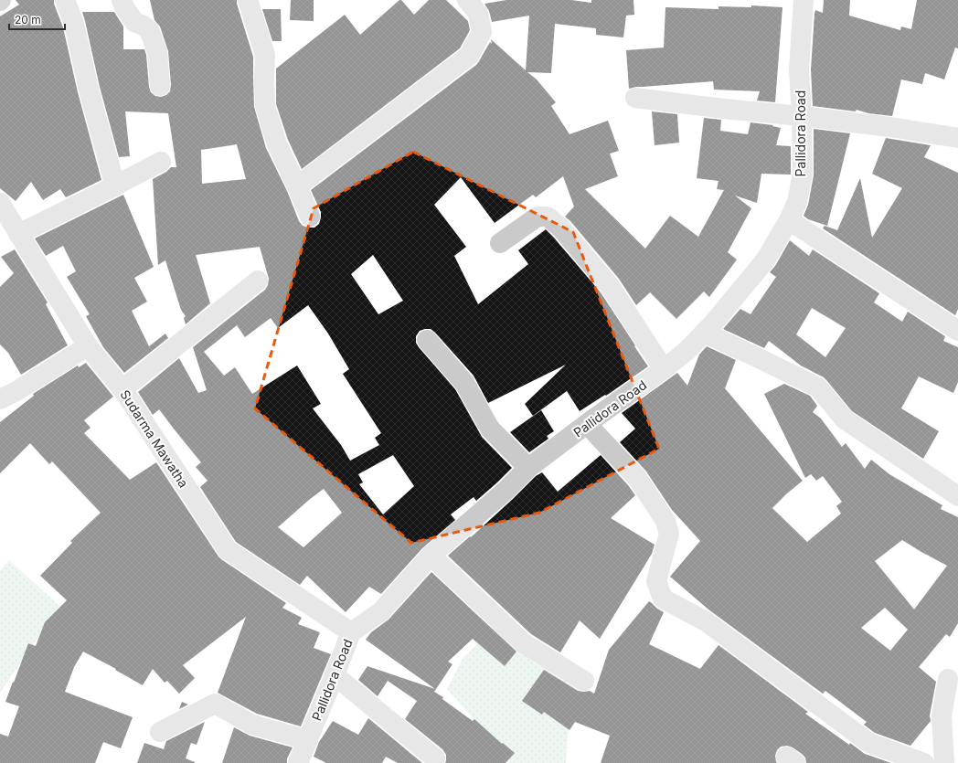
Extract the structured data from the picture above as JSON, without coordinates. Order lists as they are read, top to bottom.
{
  "streets": {
    "street": ["Pallidora Road", "Sudarma Mawatha"]
  },
  "crossings": [
    ["Pallidora Road", "Sudarma Mawatha"]
  ],
  "scale_bar": "20 m"
}
